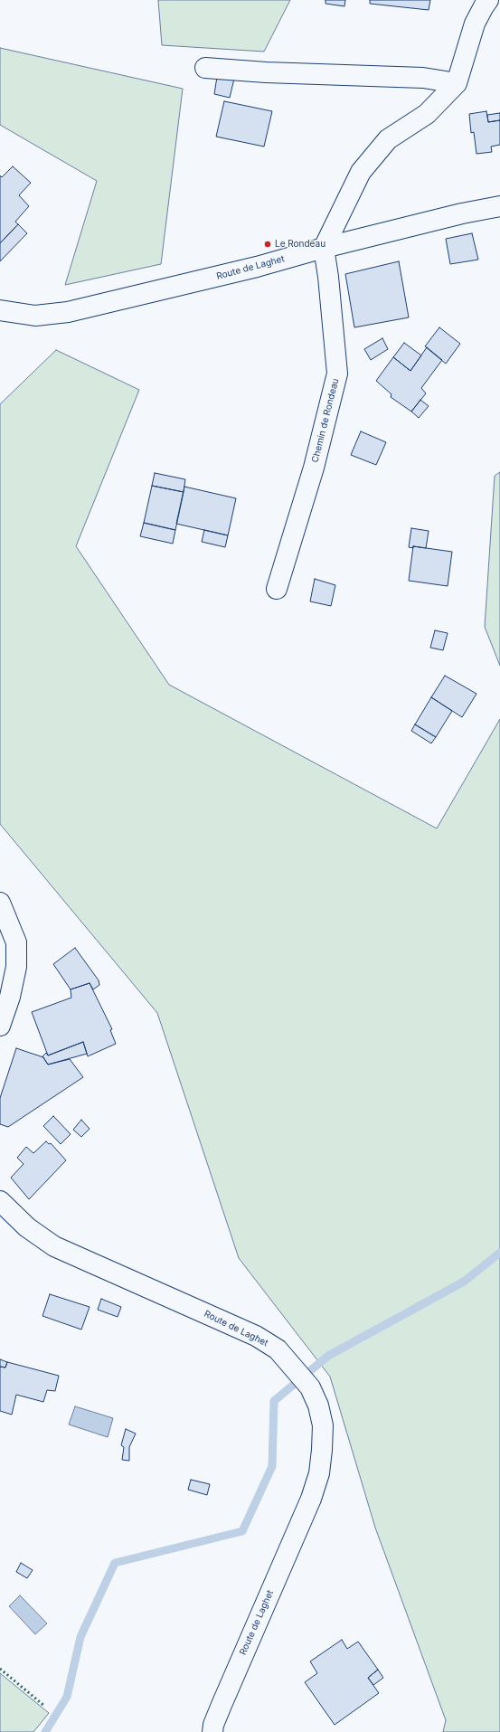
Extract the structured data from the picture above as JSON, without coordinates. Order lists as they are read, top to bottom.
{
  "streets": {
    "main road": ["Route de Laghet", "Chemin de Rondeau"]
  },
  "crossings": [
    ["Route de Laghet", "Chemin de Rondeau"]
  ],
  "places": ["Le Rondeau"]
}
